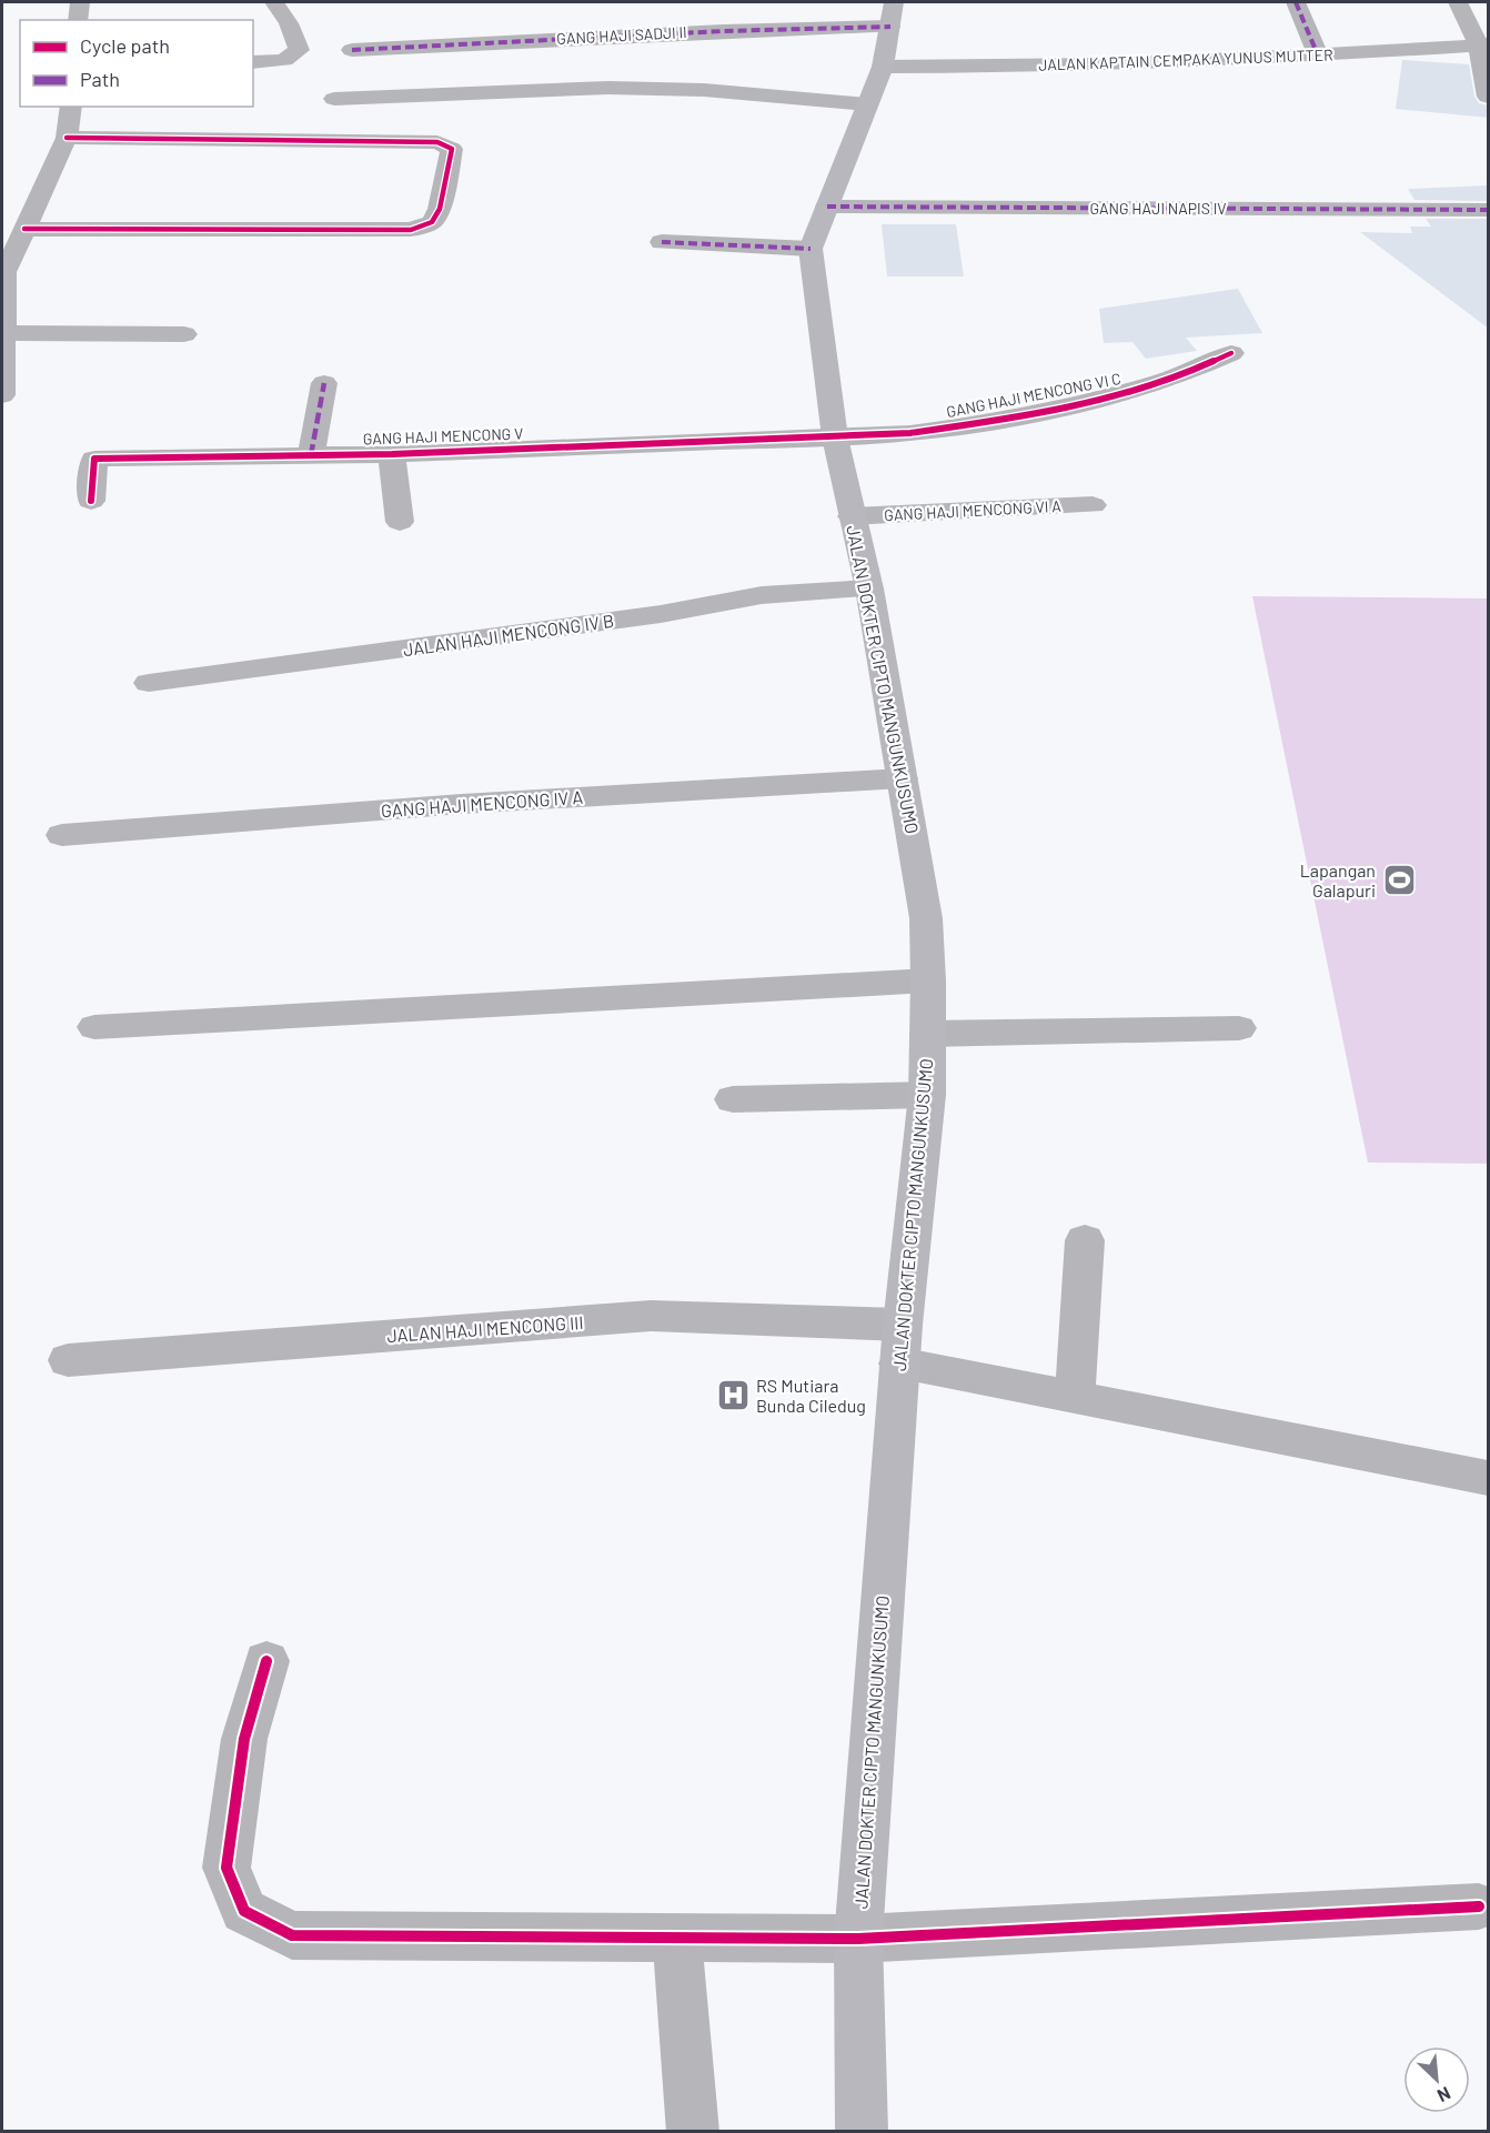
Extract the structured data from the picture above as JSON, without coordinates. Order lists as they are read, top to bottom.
{
  "streets": {
    "main road": ["JALAN DOKTER CIPTO MANGUNKUSUMO"],
    "street": [
      "GANG HAJI SADJI II",
      "JALAN KAPTAIN CEMPAKA YUNUS MUTTER",
      "GANG HAJI NAPIS IV",
      "GANG HAJI MENCONG VI C",
      "GANG HAJI MENCONG V",
      "GANG HAJI MENCONG VI A",
      "JALAN HAJI MENCONG IV B",
      "GANG HAJI MENCONG IV A",
      "JALAN HAJI MENCONG III"
    ]
  },
  "crossings": [
    ["GANG HAJI SADJI II", "JALAN DOKTER CIPTO MANGUNKUSUMO"],
    ["JALAN KAPTAIN CEMPAKA YUNUS MUTTER", "JALAN DOKTER CIPTO MANGUNKUSUMO"],
    ["GANG HAJI NAPIS IV", "JALAN DOKTER CIPTO MANGUNKUSUMO"],
    ["GANG HAJI MENCONG VI C", "GANG HAJI MENCONG V"],
    ["GANG HAJI MENCONG VI C", "JALAN DOKTER CIPTO MANGUNKUSUMO"],
    ["GANG HAJI MENCONG V", "JALAN DOKTER CIPTO MANGUNKUSUMO"],
    ["GANG HAJI MENCONG VI A", "JALAN DOKTER CIPTO MANGUNKUSUMO"],
    ["JALAN HAJI MENCONG IV B", "JALAN DOKTER CIPTO MANGUNKUSUMO"],
    ["JALAN DOKTER CIPTO MANGUNKUSUMO", "GANG HAJI MENCONG IV A"],
    ["JALAN DOKTER CIPTO MANGUNKUSUMO", "JALAN HAJI MENCONG III"]
  ],
  "places": {
    "sports": ["Lapangan Galapuri"],
    "hospital": ["RS Mutiara Bunda Ciledug"]
  },
  "legend": ["Cycle path", "Path"],
  "north": "bottom right"
}
